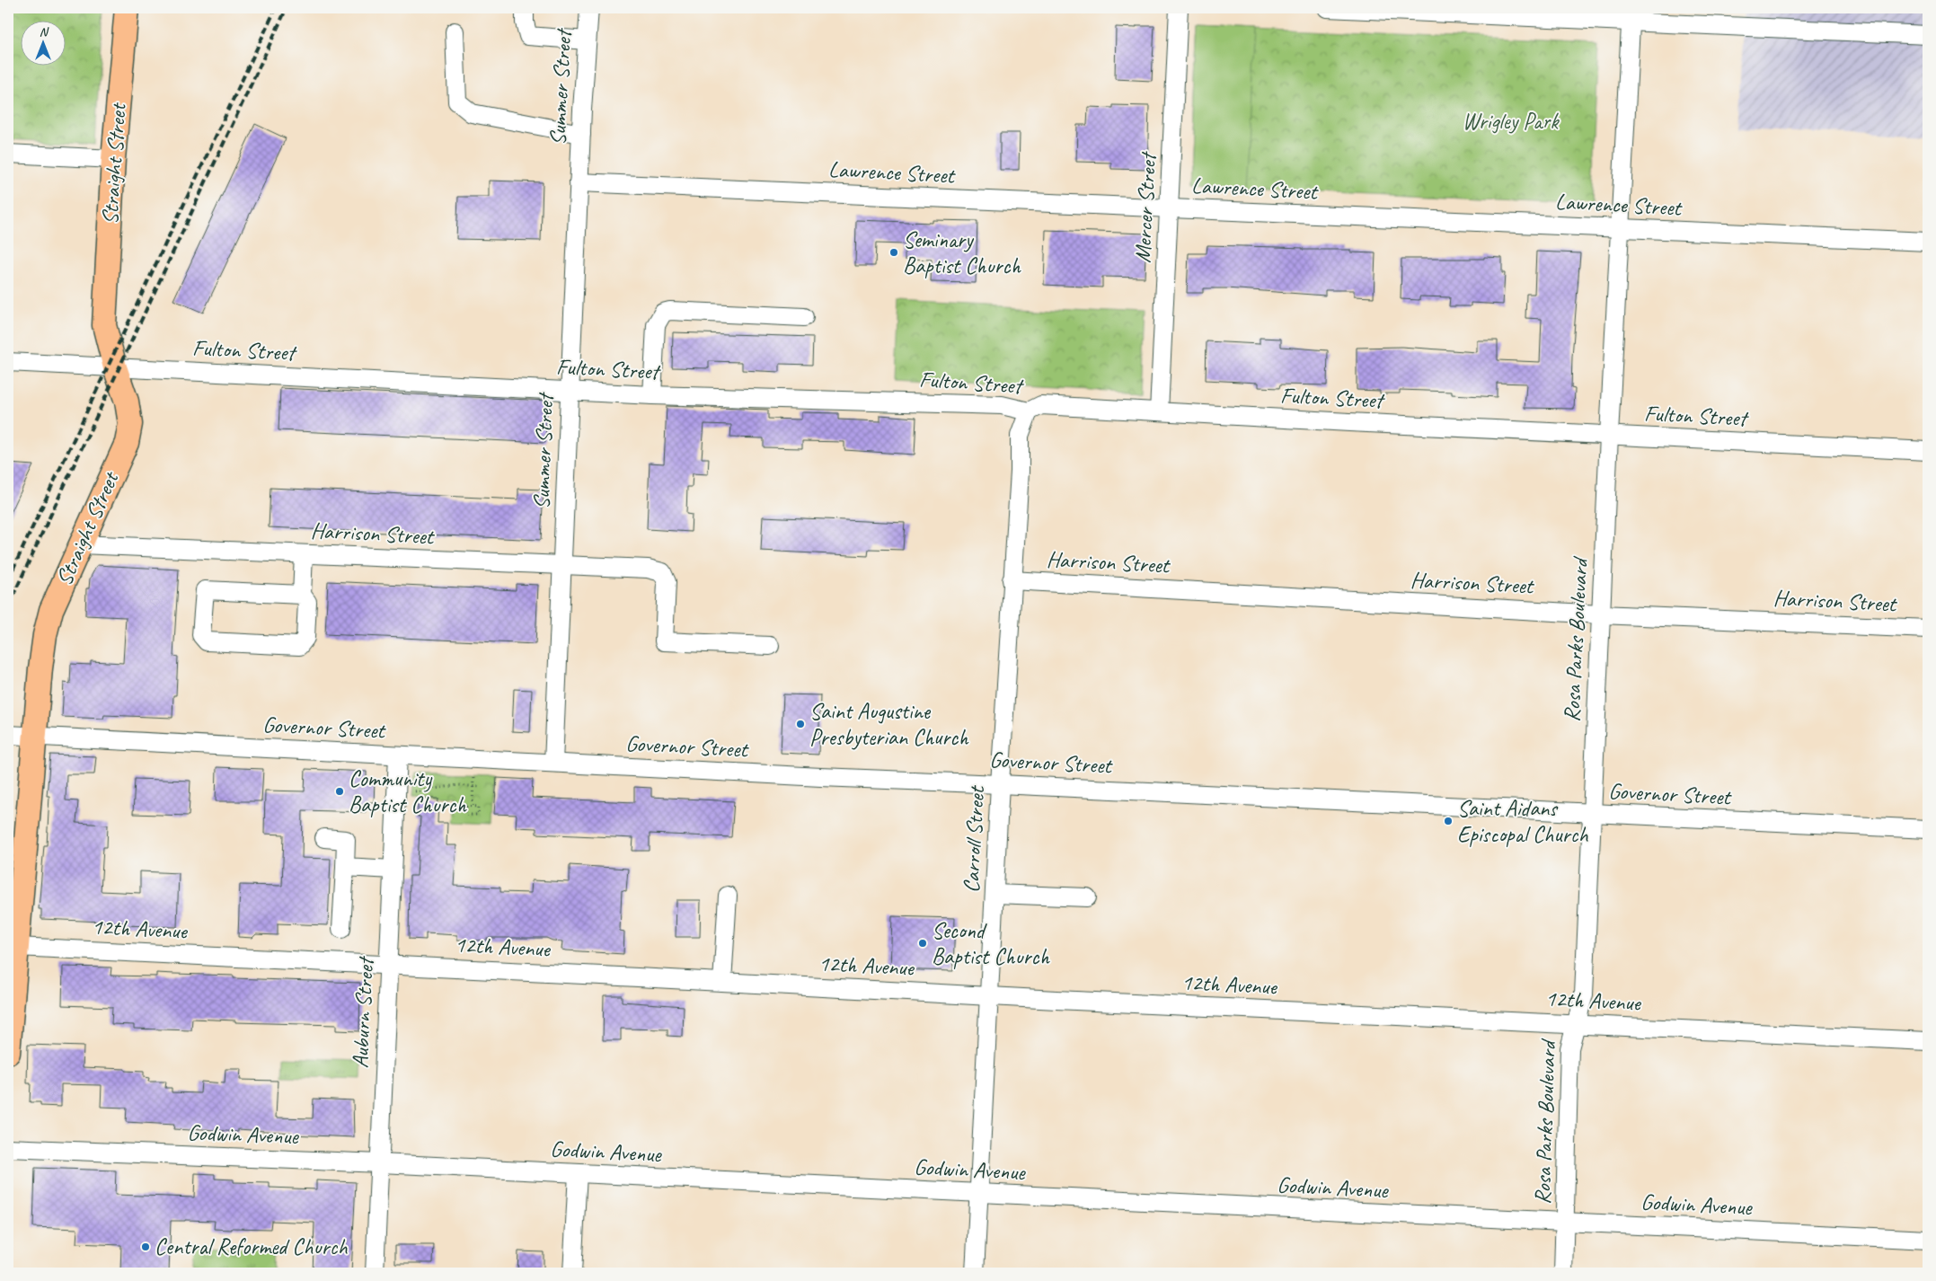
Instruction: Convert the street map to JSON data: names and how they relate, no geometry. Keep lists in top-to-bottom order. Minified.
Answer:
{"streets":{"main road":["Straight Street"],"street":["Summer Street","Lawrence Street","Mercer Street","Fulton Street","Harrison Street","Rosa Parks Boulevard","Governor Street","Carroll Street","12th Avenue","Auburn Street","Godwin Avenue"]},"crossings":[["Summer Street","Lawrence Street"],["Summer Street","Fulton Street"],["Summer Street","Harrison Street"],["Summer Street","Governor Street"],["Straight Street","Fulton Street"],["Straight Street","Harrison Street"],["Straight Street","Governor Street"],["Straight Street","12th Avenue"],["Lawrence Street","Mercer Street"],["Lawrence Street","Rosa Parks Boulevard"],["Mercer Street","Fulton Street"],["Fulton Street","Rosa Parks Boulevard"],["Fulton Street","Carroll Street"],["Harrison Street","Rosa Parks Boulevard"],["Harrison Street","Carroll Street"],["Rosa Parks Boulevard","Governor Street"],["Rosa Parks Boulevard","12th Avenue"],["Rosa Parks Boulevard","Godwin Avenue"],["Governor Street","Carroll Street"],["Governor Street","Auburn Street"],["Carroll Street","12th Avenue"],["Carroll Street","Godwin Avenue"],["12th Avenue","Auburn Street"],["Auburn Street","Godwin Avenue"]],"parks":["Wrigley Park"],"places":["Seminary Baptist Church","Saint Augustine Presbyterian Church","Community Baptist Church","Saint Aidans Episcopal Church","Second Baptist Church","Central Reformed Church"],"north":"top"}
